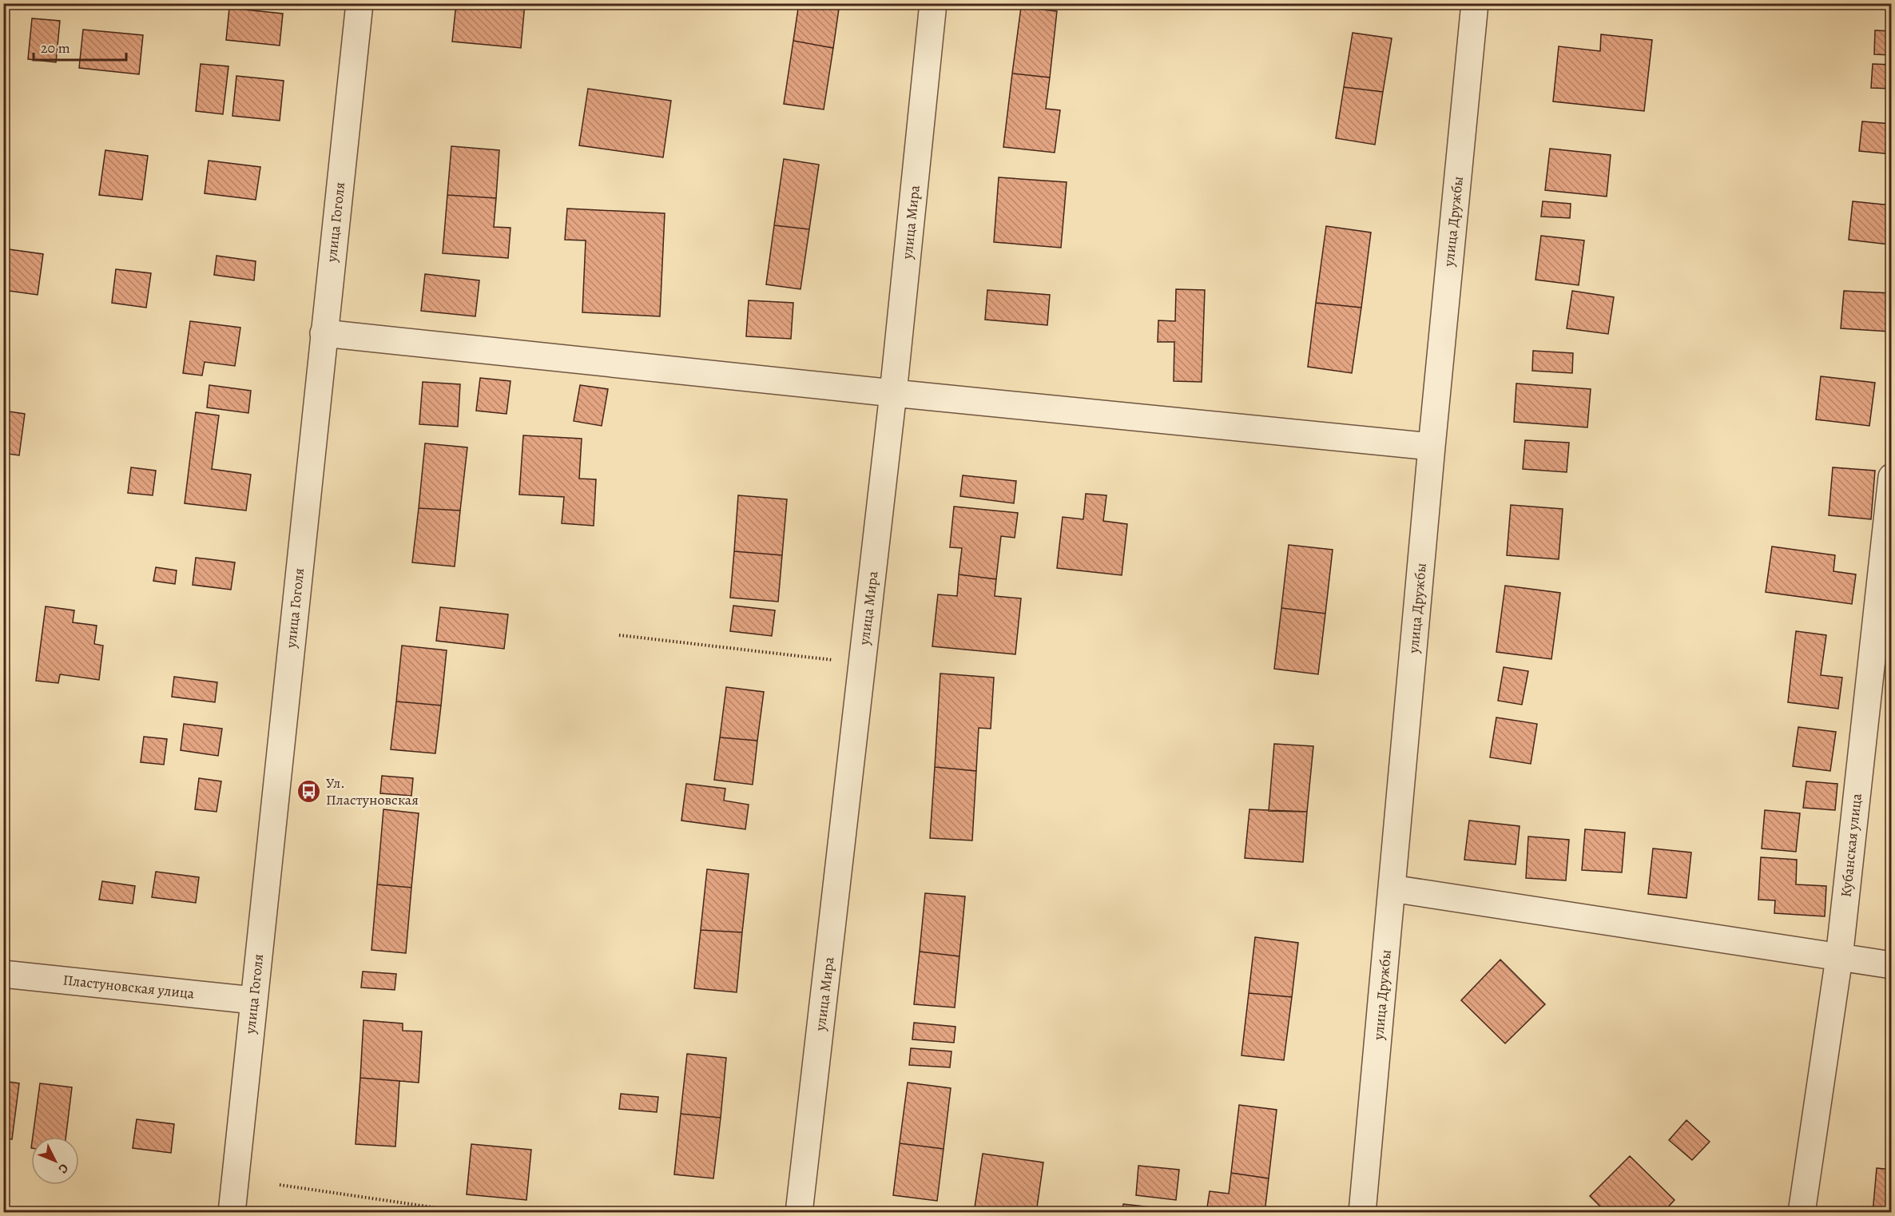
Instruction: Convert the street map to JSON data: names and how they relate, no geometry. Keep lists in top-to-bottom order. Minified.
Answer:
{"streets":{"street":["улица Дружбы","улица Гоголя","улица Мира","Кубанская улица","Пластуновская улица"]},"crossings":[["улица Гоголя","Пластуновская улица"]],"places":{"bus stop":["Ул. Пластуновская"]},"scale_bar":"20 m","north":"bottom right"}
